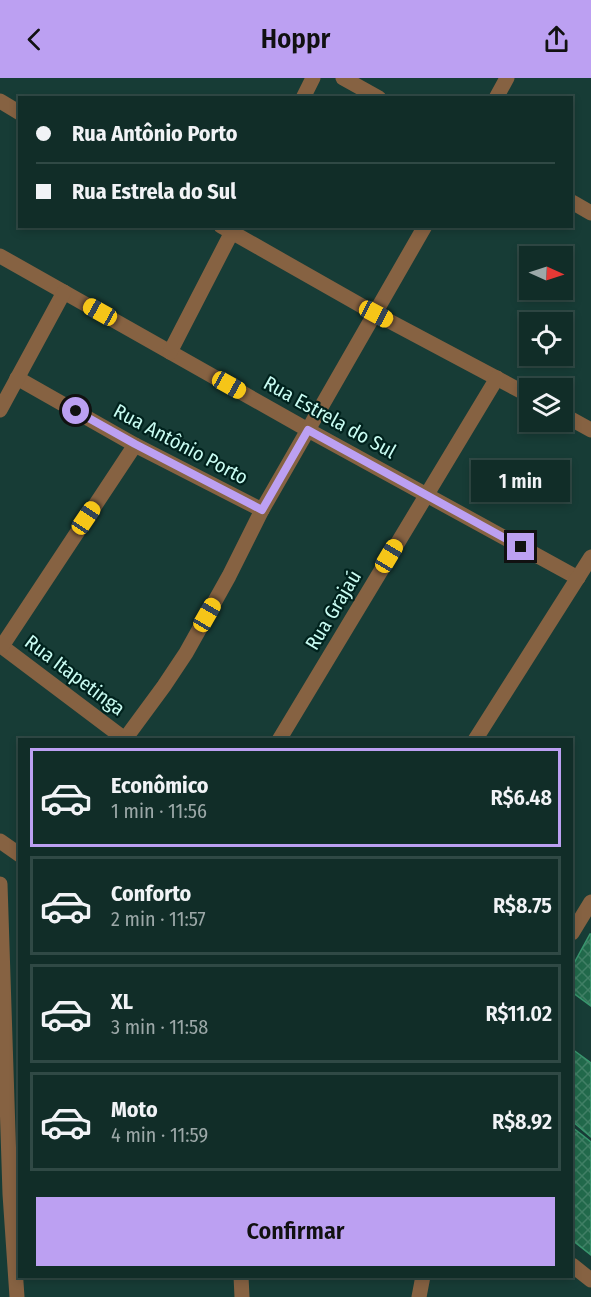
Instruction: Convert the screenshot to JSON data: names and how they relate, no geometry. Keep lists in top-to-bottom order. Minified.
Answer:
{"streets":{"street":["Rua Estrela do Sul","Rua Antônio Porto","Rua Grajaú","Rua Itapetinga"]},"crossings":[["Rua Estrela do Sul","Rua Grajaú"]],"north":"right","page":{"header":"Hoppr","banner":["Rua Antônio Porto","Rua Estrela do Sul"],"bubble":"1 min","list":[{"name":"Econômico","note":"1 min · 11:56","value":"R$6.48"},{"name":"Conforto","note":"2 min · 11:57","value":"R$8.75"},{"name":"XL","note":"3 min · 11:58","value":"R$11.02"},{"name":"Moto","note":"4 min · 11:59","value":"R$8.92"}],"buttons":"Confirmar"}}
